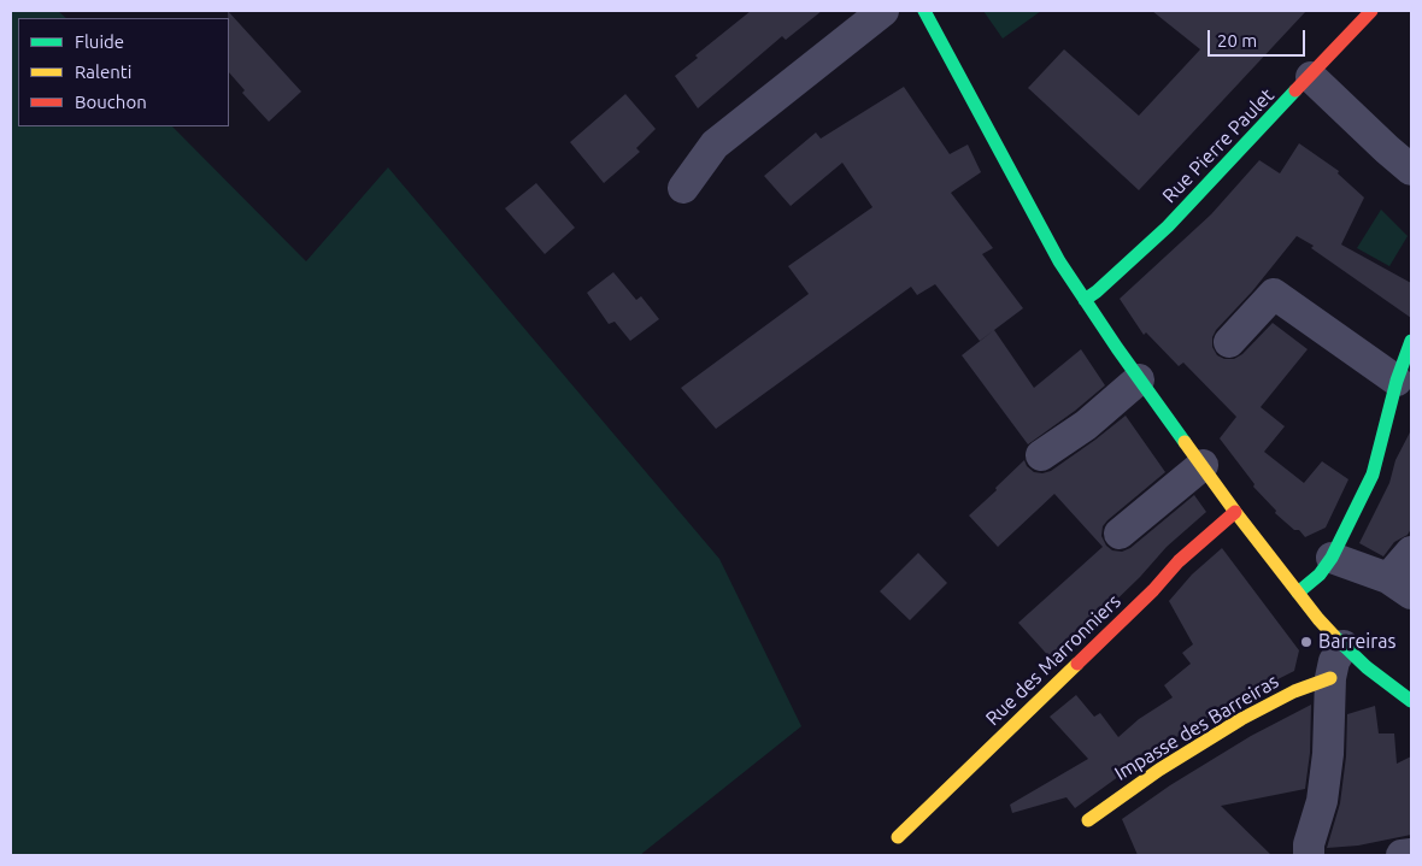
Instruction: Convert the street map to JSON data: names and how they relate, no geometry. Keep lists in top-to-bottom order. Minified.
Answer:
{"streets":{"street":["Rue Pierre Paulet","Rue des Marronniers","Impasse des Barreiras"]},"places":["Barreiras"],"legend":["Fluide","Ralenti","Bouchon"],"scale_bar":"20 m"}
